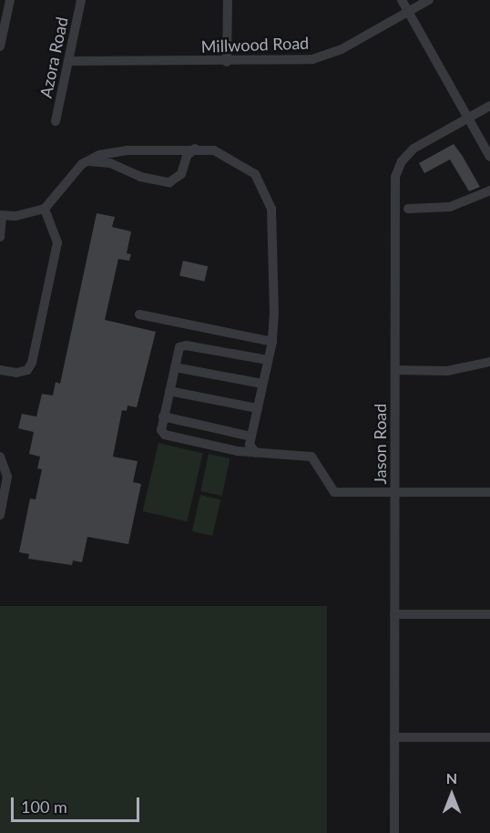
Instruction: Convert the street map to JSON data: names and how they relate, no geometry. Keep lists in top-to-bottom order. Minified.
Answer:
{"streets":{"street":["Millwood Road","Azora Road","Jason Road"]},"crossings":[["Millwood Road","Azora Road"]],"scale_bar":"100 m","north":"top"}
